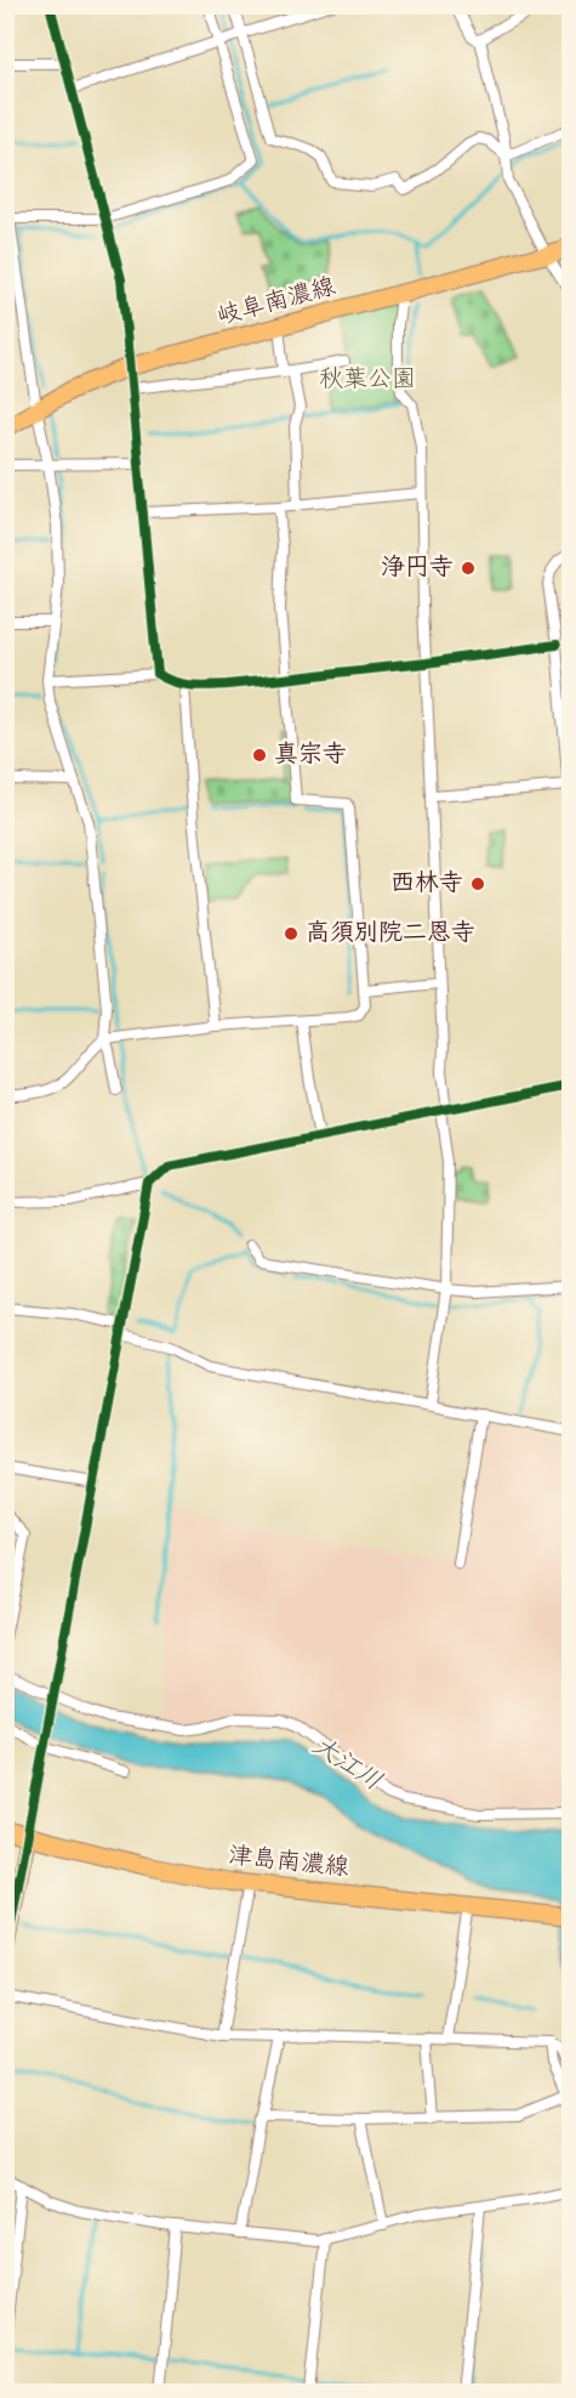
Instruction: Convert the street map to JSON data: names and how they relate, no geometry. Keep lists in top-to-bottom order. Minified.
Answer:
{"streets":{"main road":["岐阜南濃線","津島南濃線"]},"water":["大江川"],"parks":["秋葉公園"],"places":["浄円寺","真宗寺","西林寺","高須別院二恩寺"]}
